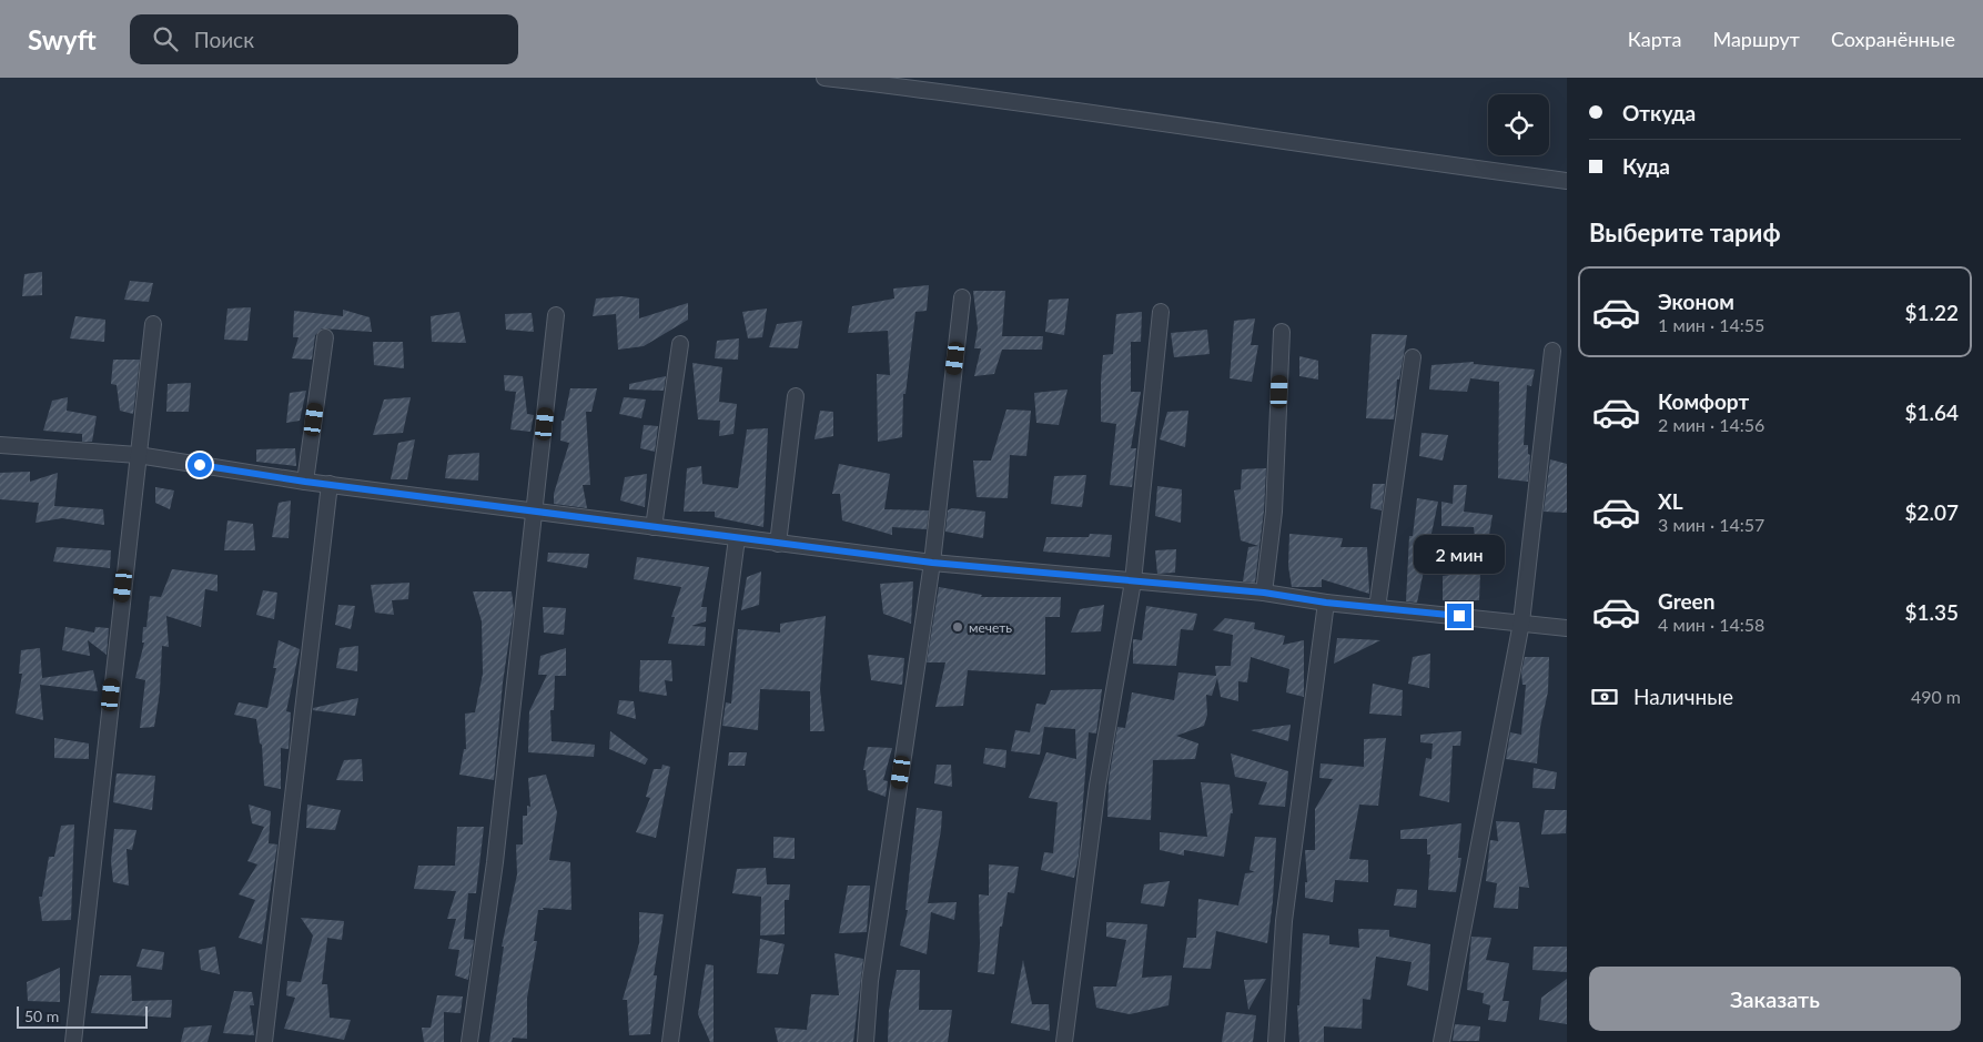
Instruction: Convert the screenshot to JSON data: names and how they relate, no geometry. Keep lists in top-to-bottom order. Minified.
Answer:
{"places":["мечеть"],"scale_bar":"50 m","page":{"header":"Swyft","search":"Поиск","nav":["Карта","Маршрут","Сохранённые"],"banner":["Откуда","Куда"],"heading":"Выберите тариф","list":[{"name":"Эконом","note":"1 мин · 14:55","value":"$1.22"},{"name":"Комфорт","note":"2 мин · 14:56","value":"$1.64"},{"name":"XL","note":"3 мин · 14:57","value":"$2.07"},{"name":"Green","note":"4 мин · 14:58","value":"$1.35"}],"bubble":"2 мин","pay":["Наличные","490 m"],"buttons":"Заказать","scale":"50 m"}}
